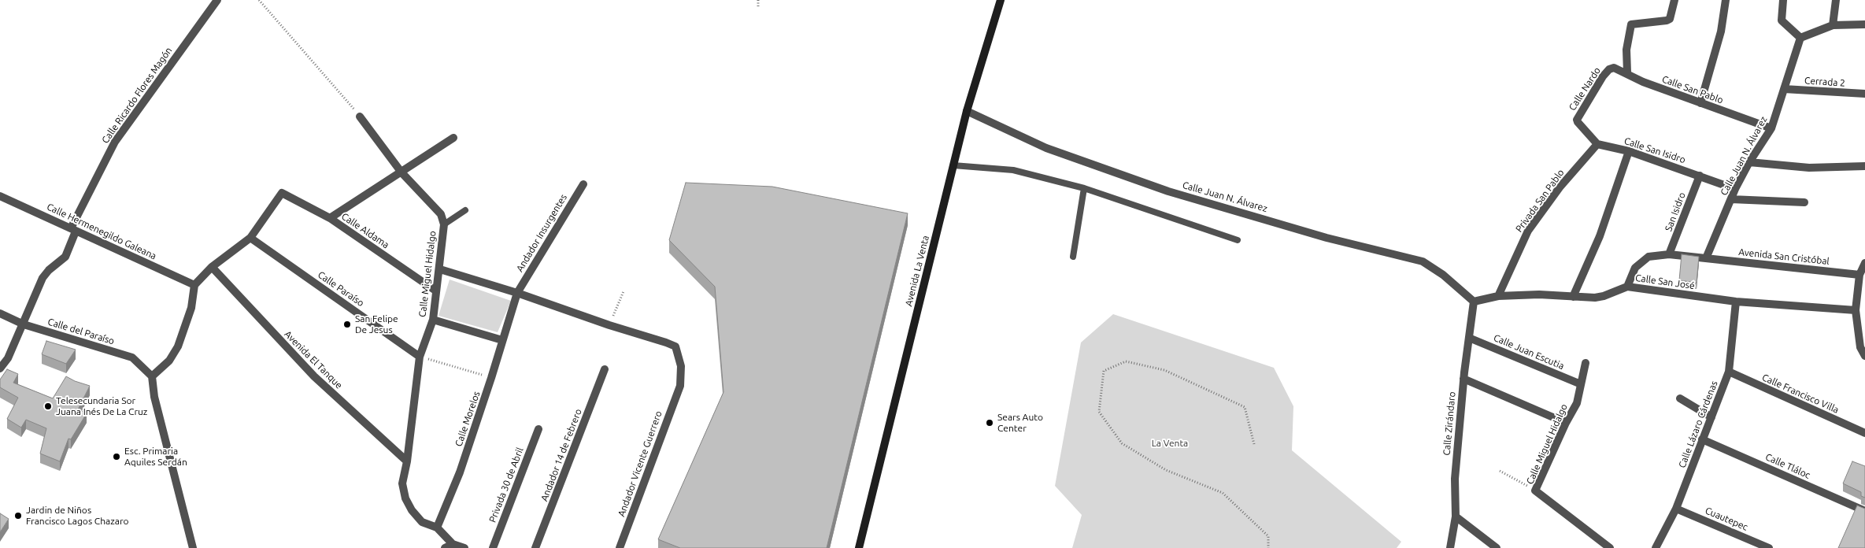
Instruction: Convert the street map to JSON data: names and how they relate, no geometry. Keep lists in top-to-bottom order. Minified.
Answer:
{"streets":{"main road":["Avenida La Venta"],"street":["Cerrada 2","Calle Nardo","Calle San Pablo","Calle Ricardo Flores Magón","Calle San Isidro","Calle Juan N. Álvarez","Privada San Pablo","San Isidro","Calle Aldama","Calle Hermenegildo Galeana","Andador Insurgentes","Avenida San Cristóbal","Calle Miguel Hidalgo","Calle San José","Calle Paraíso","Calle del Paraíso","Calle Juan Escutia","Avenida El Tanque","Calle Francisco Villa","Calle Morelos","Calle Zirándaro","Calle Lázaro Cárdenas","Andador 14 de Febrero","Andador Vicente Guerrero","Calle Tláloc","Privada 30 de Abril","Cuautepec"]},"crossings":[["Cerrada 2","Calle Juan N. Álvarez"],["Calle Nardo","Calle San Pablo"],["Calle Nardo","Calle San Isidro"],["Calle Nardo","Privada San Pablo"],["Calle San Pablo","Calle Juan N. Álvarez"],["Calle Ricardo Flores Magón","Calle Hermenegildo Galeana"],["Calle Ricardo Flores Magón","Calle del Paraíso"],["Calle San Isidro","Calle Juan N. Álvarez"],["Calle San Isidro","Privada San Pablo"],["Calle San Isidro","San Isidro"],["Calle Juan N. Álvarez","Avenida San Cristóbal"],["Calle Juan N. Álvarez","Avenida La Venta"],["Calle Juan N. Álvarez","Calle San José"],["Calle Juan N. Álvarez","Calle Zirándaro"],["Privada San Pablo","Calle San José"],["San Isidro","Avenida San Cristóbal"],["Calle Aldama","Calle Miguel Hidalgo"],["Calle Aldama","Calle Paraíso"],["Andador Insurgentes","Calle Morelos"],["Avenida San Cristóbal","Calle San José"],["Calle Miguel Hidalgo","Calle Paraíso"],["Calle Miguel Hidalgo","Calle Juan Escutia"],["Calle Miguel Hidalgo","Avenida El Tanque"],["Calle Miguel Hidalgo","Calle Morelos"],["Calle San José","Calle Zirándaro"],["Calle San José","Calle Lázaro Cárdenas"],["Calle Juan Escutia","Calle Zirándaro"],["Calle Francisco Villa","Calle Lázaro Cárdenas"],["Calle Lázaro Cárdenas","Calle Tláloc"],["Calle Lázaro Cárdenas","Cuautepec"]],"parks":["La Venta"],"places":["San Felipe De Jesus","Telesecundaria Sor Juana Inés De La Cruz","Sears Auto Center","Esc. Primaria Aquiles Serdán","Jardin de Niños Francisco Lagos Chazaro"]}
